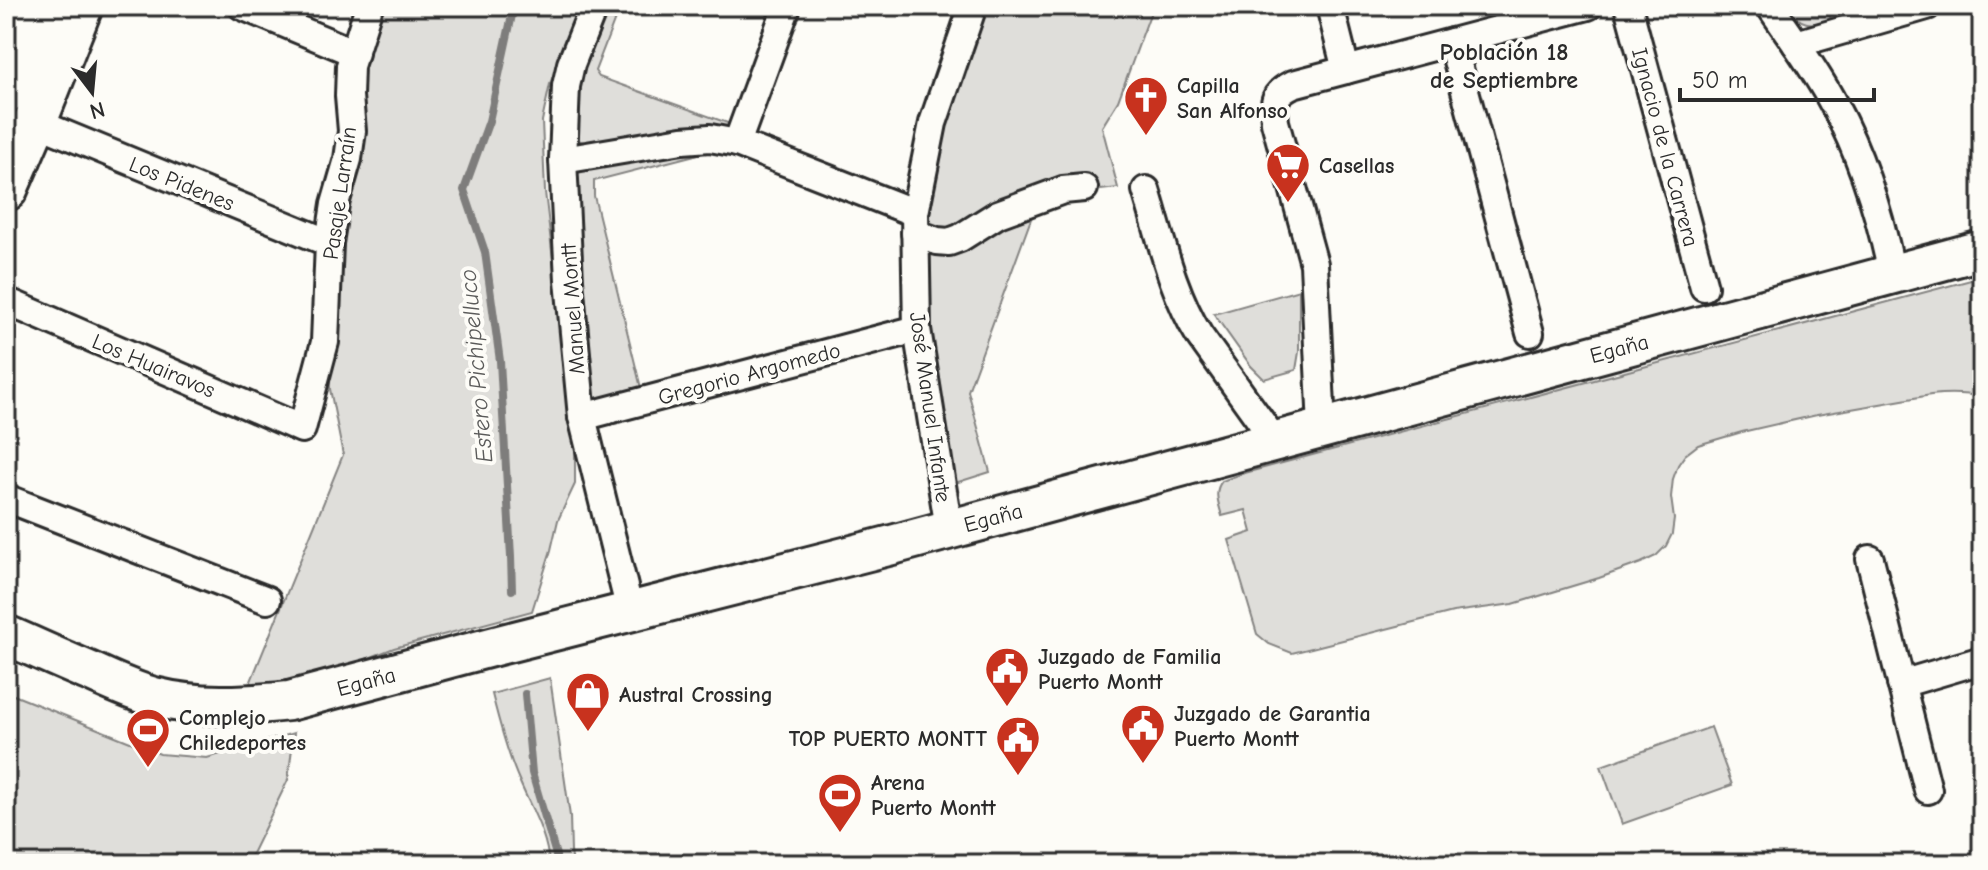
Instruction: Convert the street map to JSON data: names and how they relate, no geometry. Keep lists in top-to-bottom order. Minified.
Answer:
{"streets":{"main road":["Egaña"],"street":["Ignacio de la Carrera","Los Pidenes","Pasaje Larraín","Manuel Montt","Los Huairavos","Gregorio Argomedo","José Manuel Infante"]},"crossings":[["Los Pidenes","Pasaje Larraín"],["Pasaje Larraín","Los Huairavos"],["Manuel Montt","Egaña"],["Manuel Montt","Gregorio Argomedo"],["Egaña","José Manuel Infante"],["Gregorio Argomedo","José Manuel Infante"]],"districts":["Población 18 de Septiembre"],"water":["Estero Pichipelluco"],"places":{"church":["Capilla San Alfonso"],"supermarket":["Casellas"],"public building":["Juzgado de Familia Puerto Montt","Juzgado de Garantia Puerto Montt","TOP PUERTO MONTT"],"shop":["Austral Crossing"],"sports":["Complejo Chiledeportes","Arena Puerto Montt"]},"scale_bar":"50 m","north":"bottom"}
